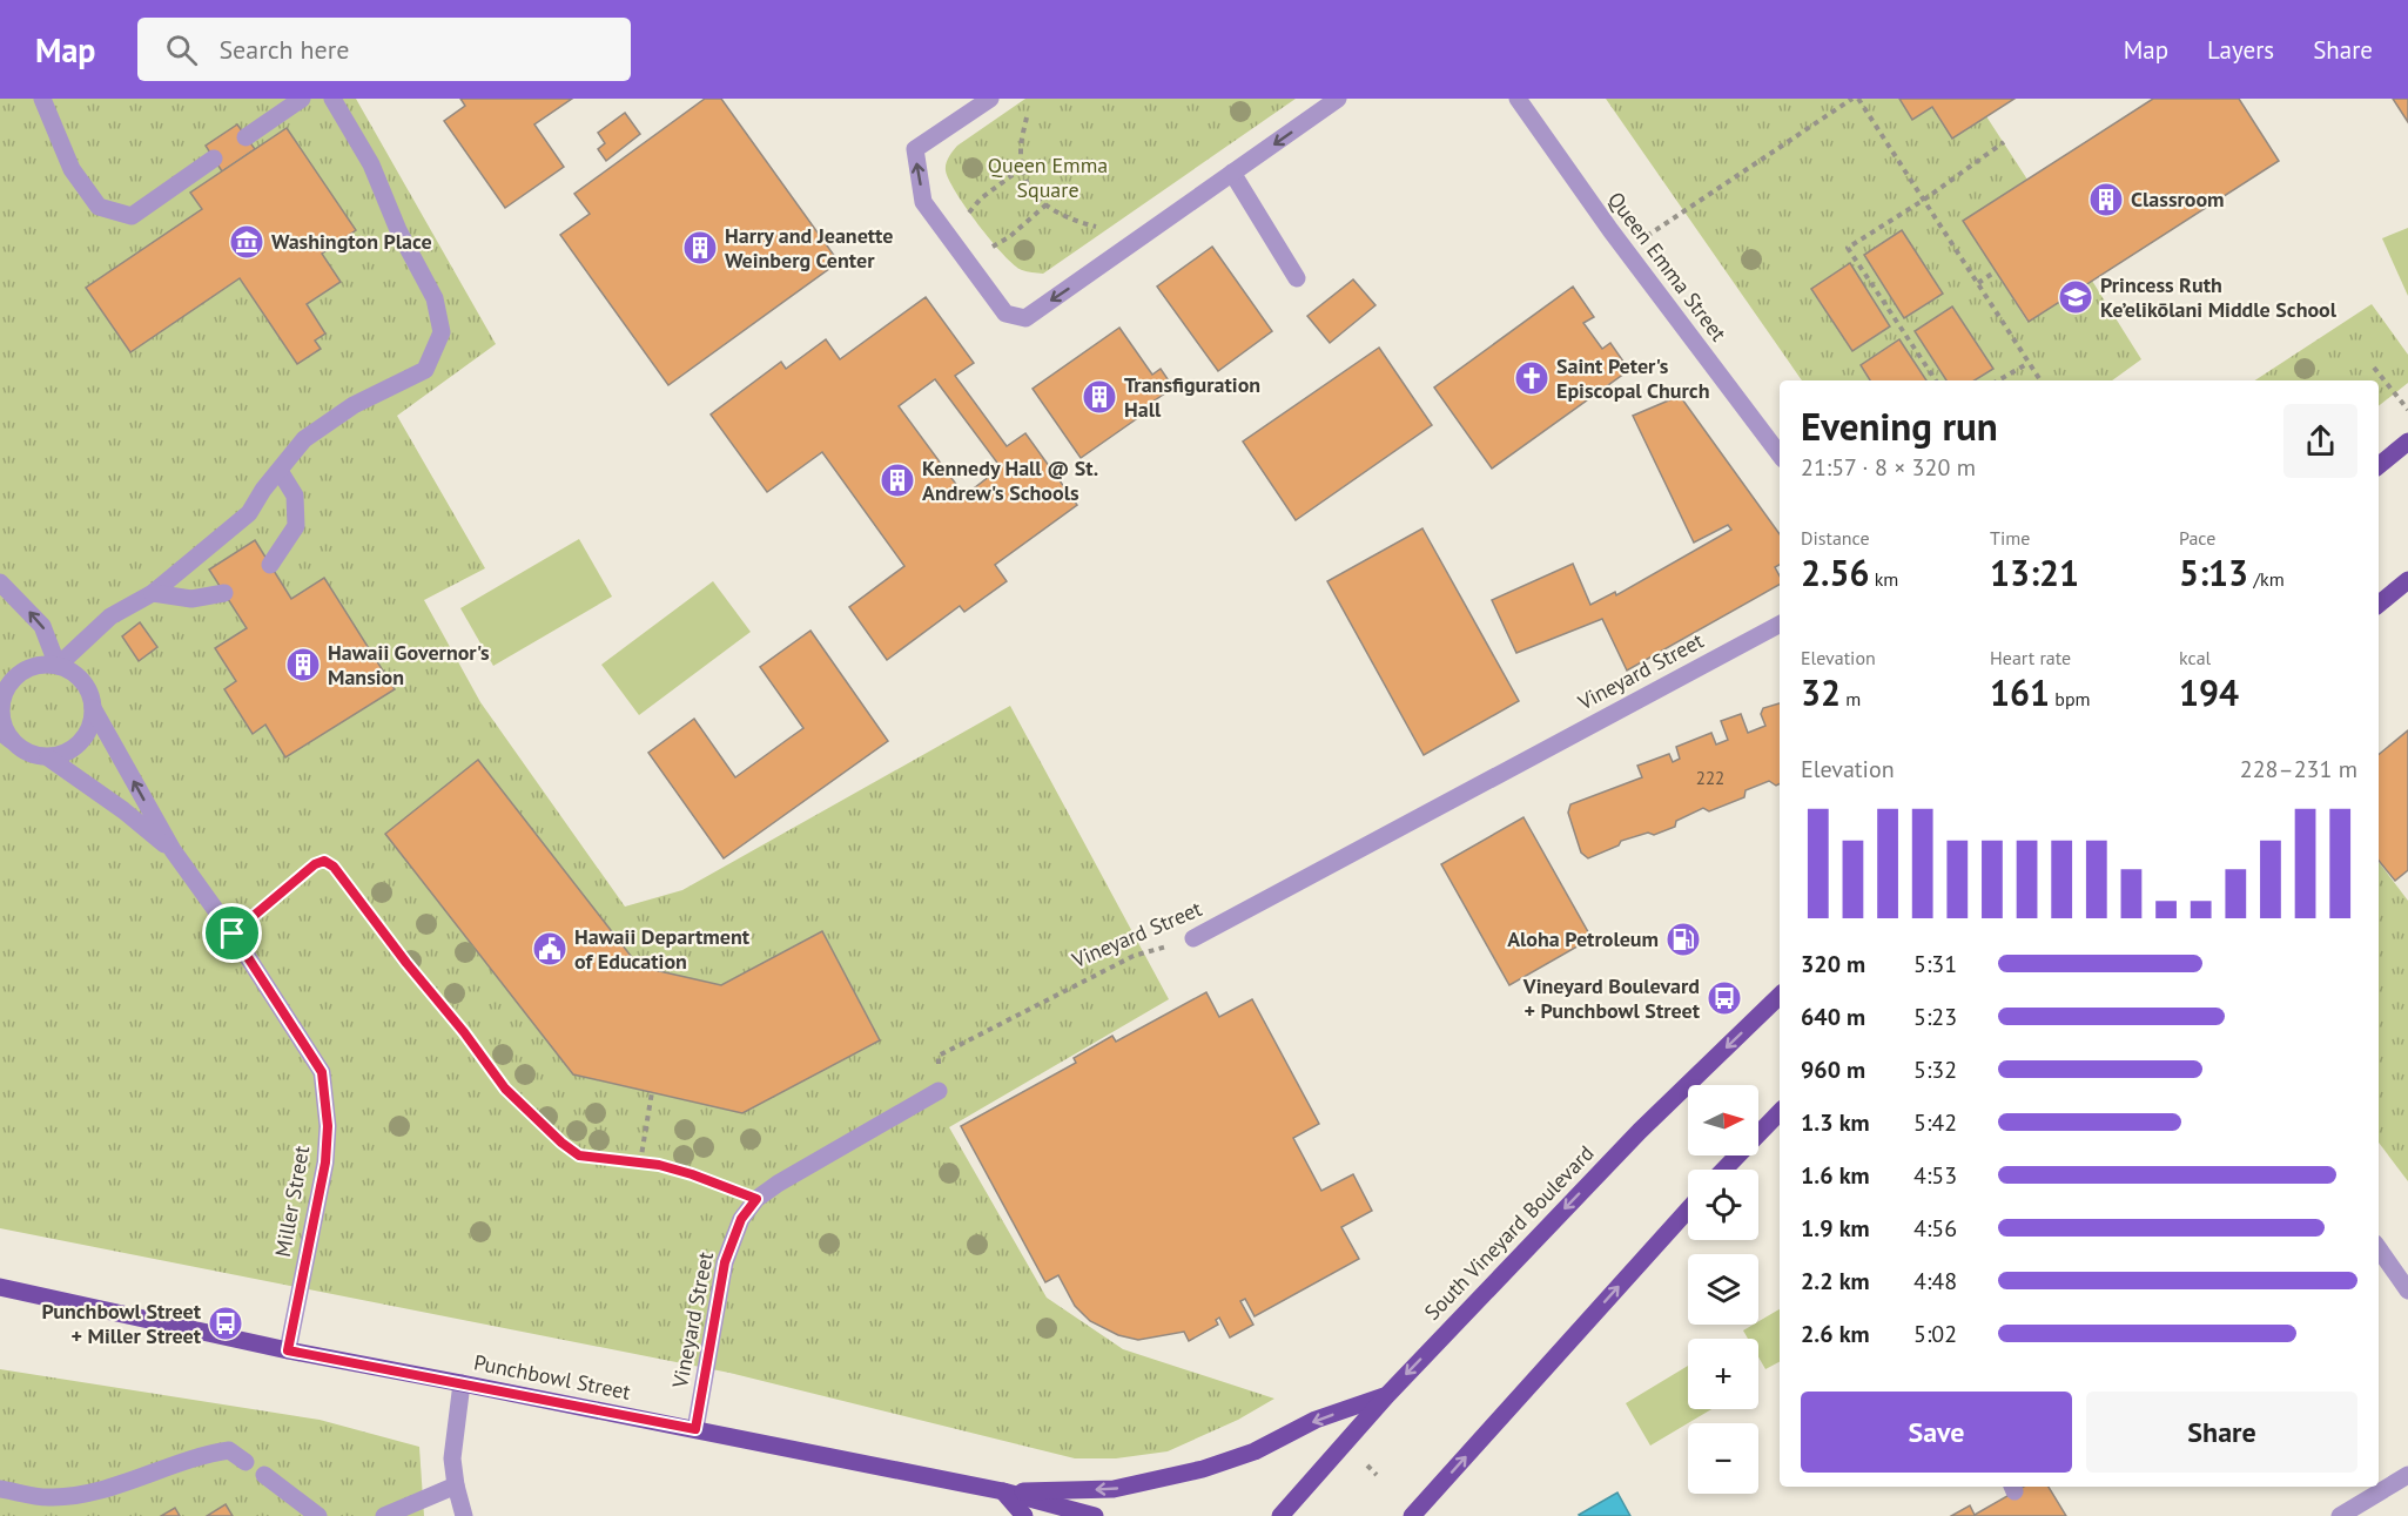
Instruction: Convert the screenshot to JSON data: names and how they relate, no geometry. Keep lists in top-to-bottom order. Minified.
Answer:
{"streets":{"main road":["South Vineyard Boulevard","Punchbowl Street"],"street":["Queen Emma Street","Vineyard Street","Miller Street"]},"crossings":[["Vineyard Street","Punchbowl Street"],["Miller Street","Punchbowl Street"]],"parks":["Queen Emma Square"],"places":{"building":["Classroom","Harry and Jeanette Weinberg Center","Transfiguration Hall","Kennedy Hall @ St. Andrew's Schools","Hawaii Governor's Mansion"],"museum":["Washington Place"],"school or university":["Princess Ruth Ke’elikōlani Middle School"],"church":["Saint Peter's Episcopal Church"],"fuel station":["Aloha Petroleum"],"public building":["Hawaii Department of Education"],"bus stop":["Vineyard Boulevard + Punchbowl Street","Punchbowl Street + Miller Street"]},"house_numbers":["222"],"north":"right","page":{"header":"Map","search":"Search here","nav":["Map","Layers","Share"],"heading":["Evening run","21:57 · 8 × 320 m"],"stats":[["Distance","2.56 km"],["Time","13:21"],["Pace","5:13 /km"],["Elevation","32 m"],["Heart rate","161 bpm"],["kcal","194"]],"chart":["Elevation","228–231 m"],"list":[{"name":"320 m","note":"5:31"},{"name":"640 m","note":"5:23"},{"name":"960 m","note":"5:32"},{"name":"1.3 km","note":"5:42"},{"name":"1.6 km","note":"4:53"},{"name":"1.9 km","note":"4:56"},{"name":"2.2 km","note":"4:48"},{"name":"2.6 km","note":"5:02"}],"map_buttons":["+","−"],"buttons":["Save","Share"]}}
